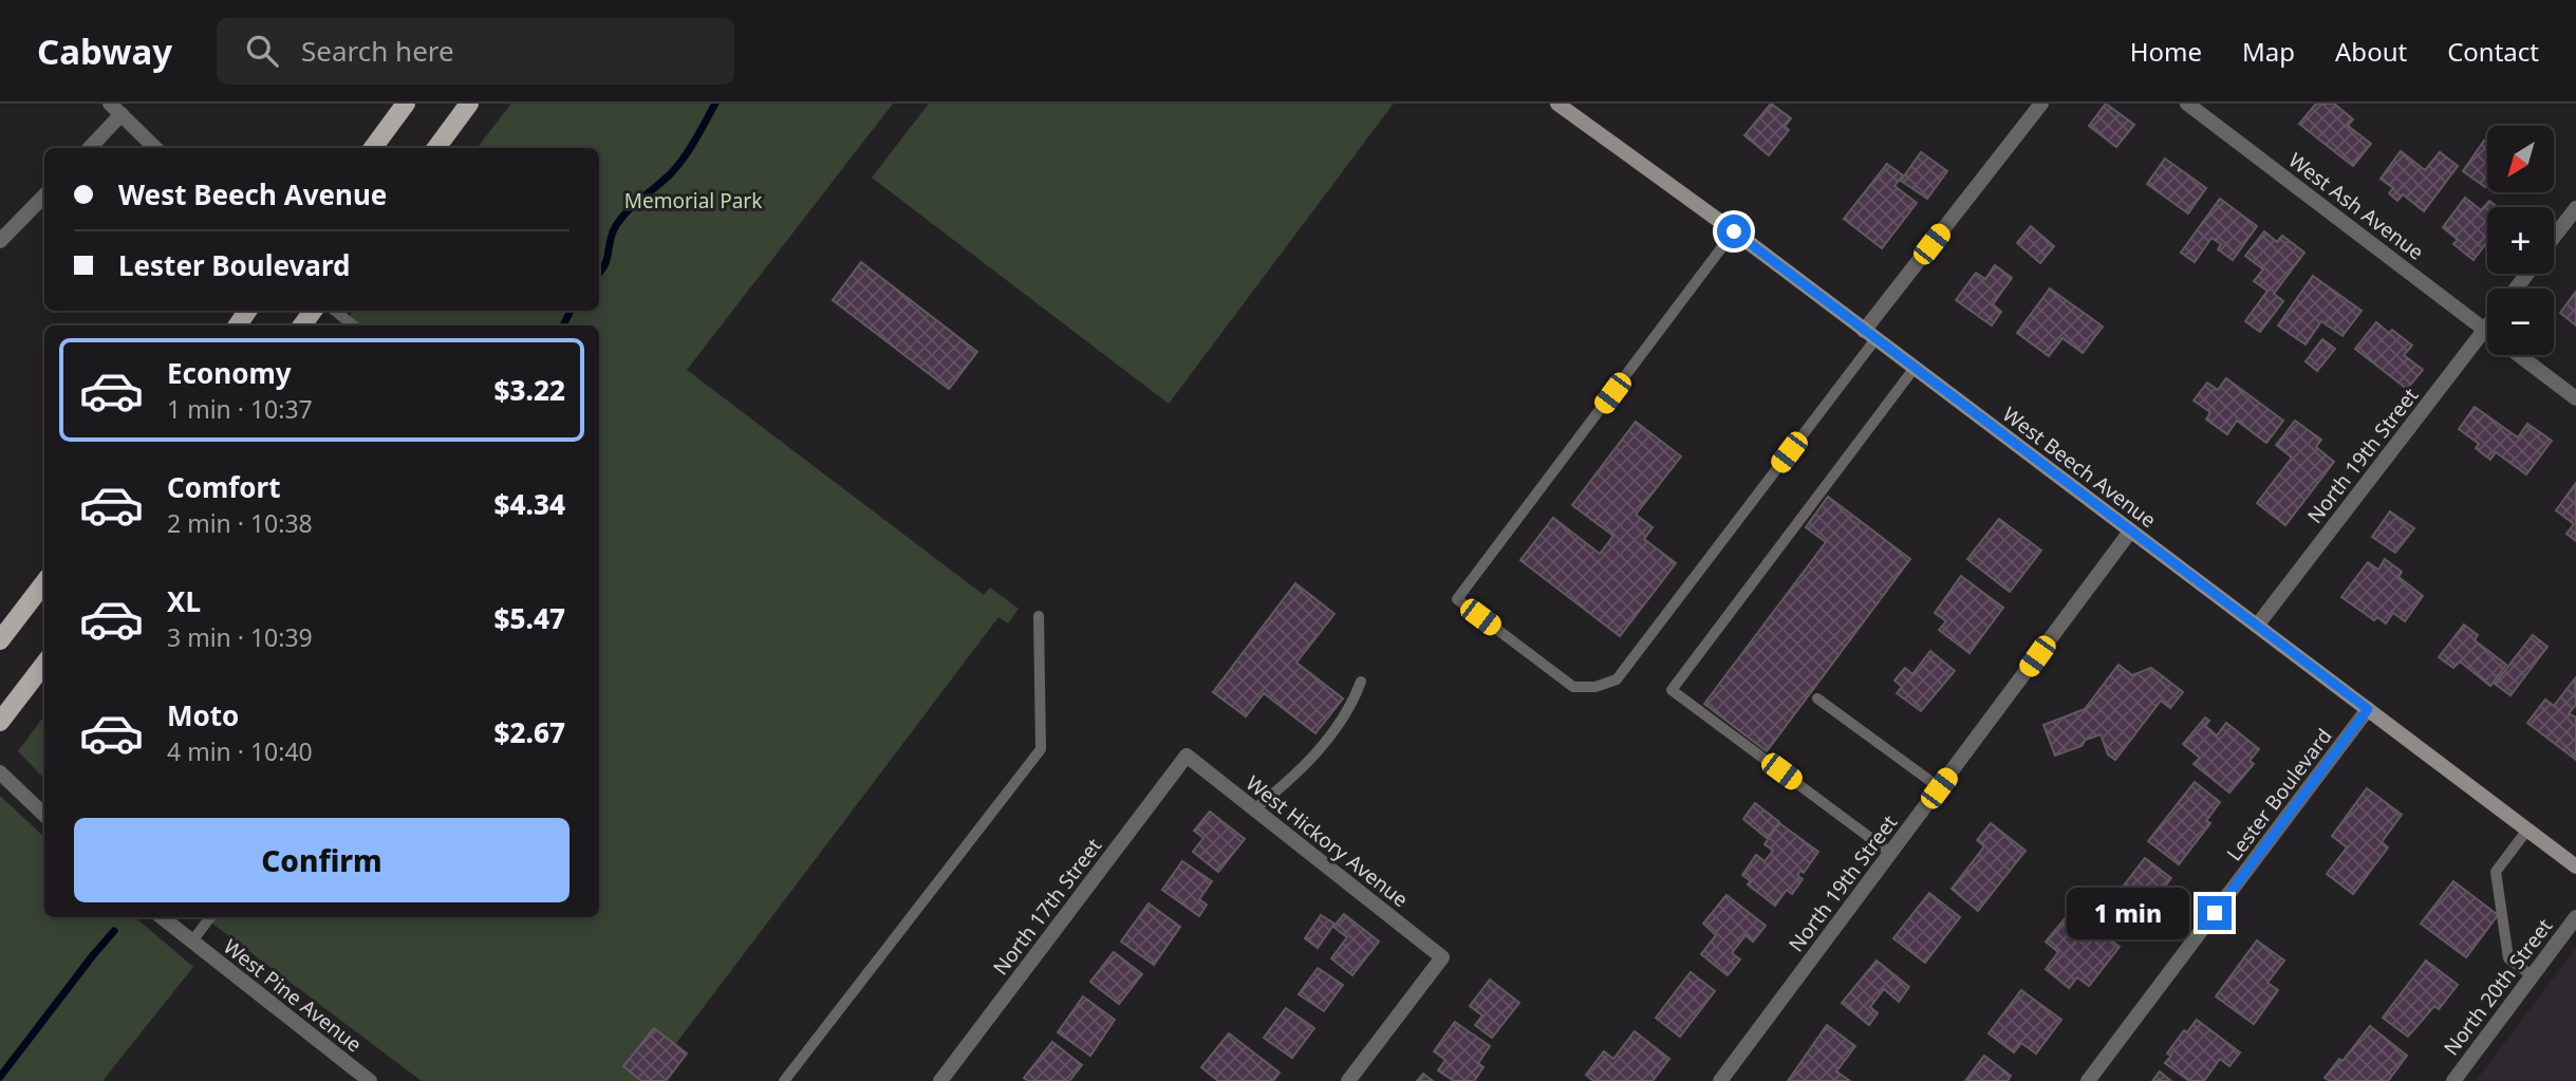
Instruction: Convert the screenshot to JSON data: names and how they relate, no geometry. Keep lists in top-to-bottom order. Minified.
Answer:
{"streets":{"main road":["West Beech Avenue"],"street":["West Ash Avenue","North 19th Street","Lester Boulevard","West Hickory Avenue","North 17th Street","North 20th Street","West Pine Avenue"]},"crossings":[["West Ash Avenue","North 19th Street"],["North 19th Street","West Beech Avenue"],["West Beech Avenue","Lester Boulevard"],["West Hickory Avenue","North 17th Street"]],"parks":["Memorial Park"],"north":"bottom left","page":{"header":"Cabway","search":"Search here","nav":["Home","Map","About","Contact"],"map_buttons":["+","−"],"banner":["West Beech Avenue","Lester Boulevard"],"list":[{"name":"Economy","note":"1 min · 10:37","value":"$3.22"},{"name":"Comfort","note":"2 min · 10:38","value":"$4.34"},{"name":"XL","note":"3 min · 10:39","value":"$5.47"},{"name":"Moto","note":"4 min · 10:40","value":"$2.67"}],"buttons":"Confirm","bubble":"1 min"}}
